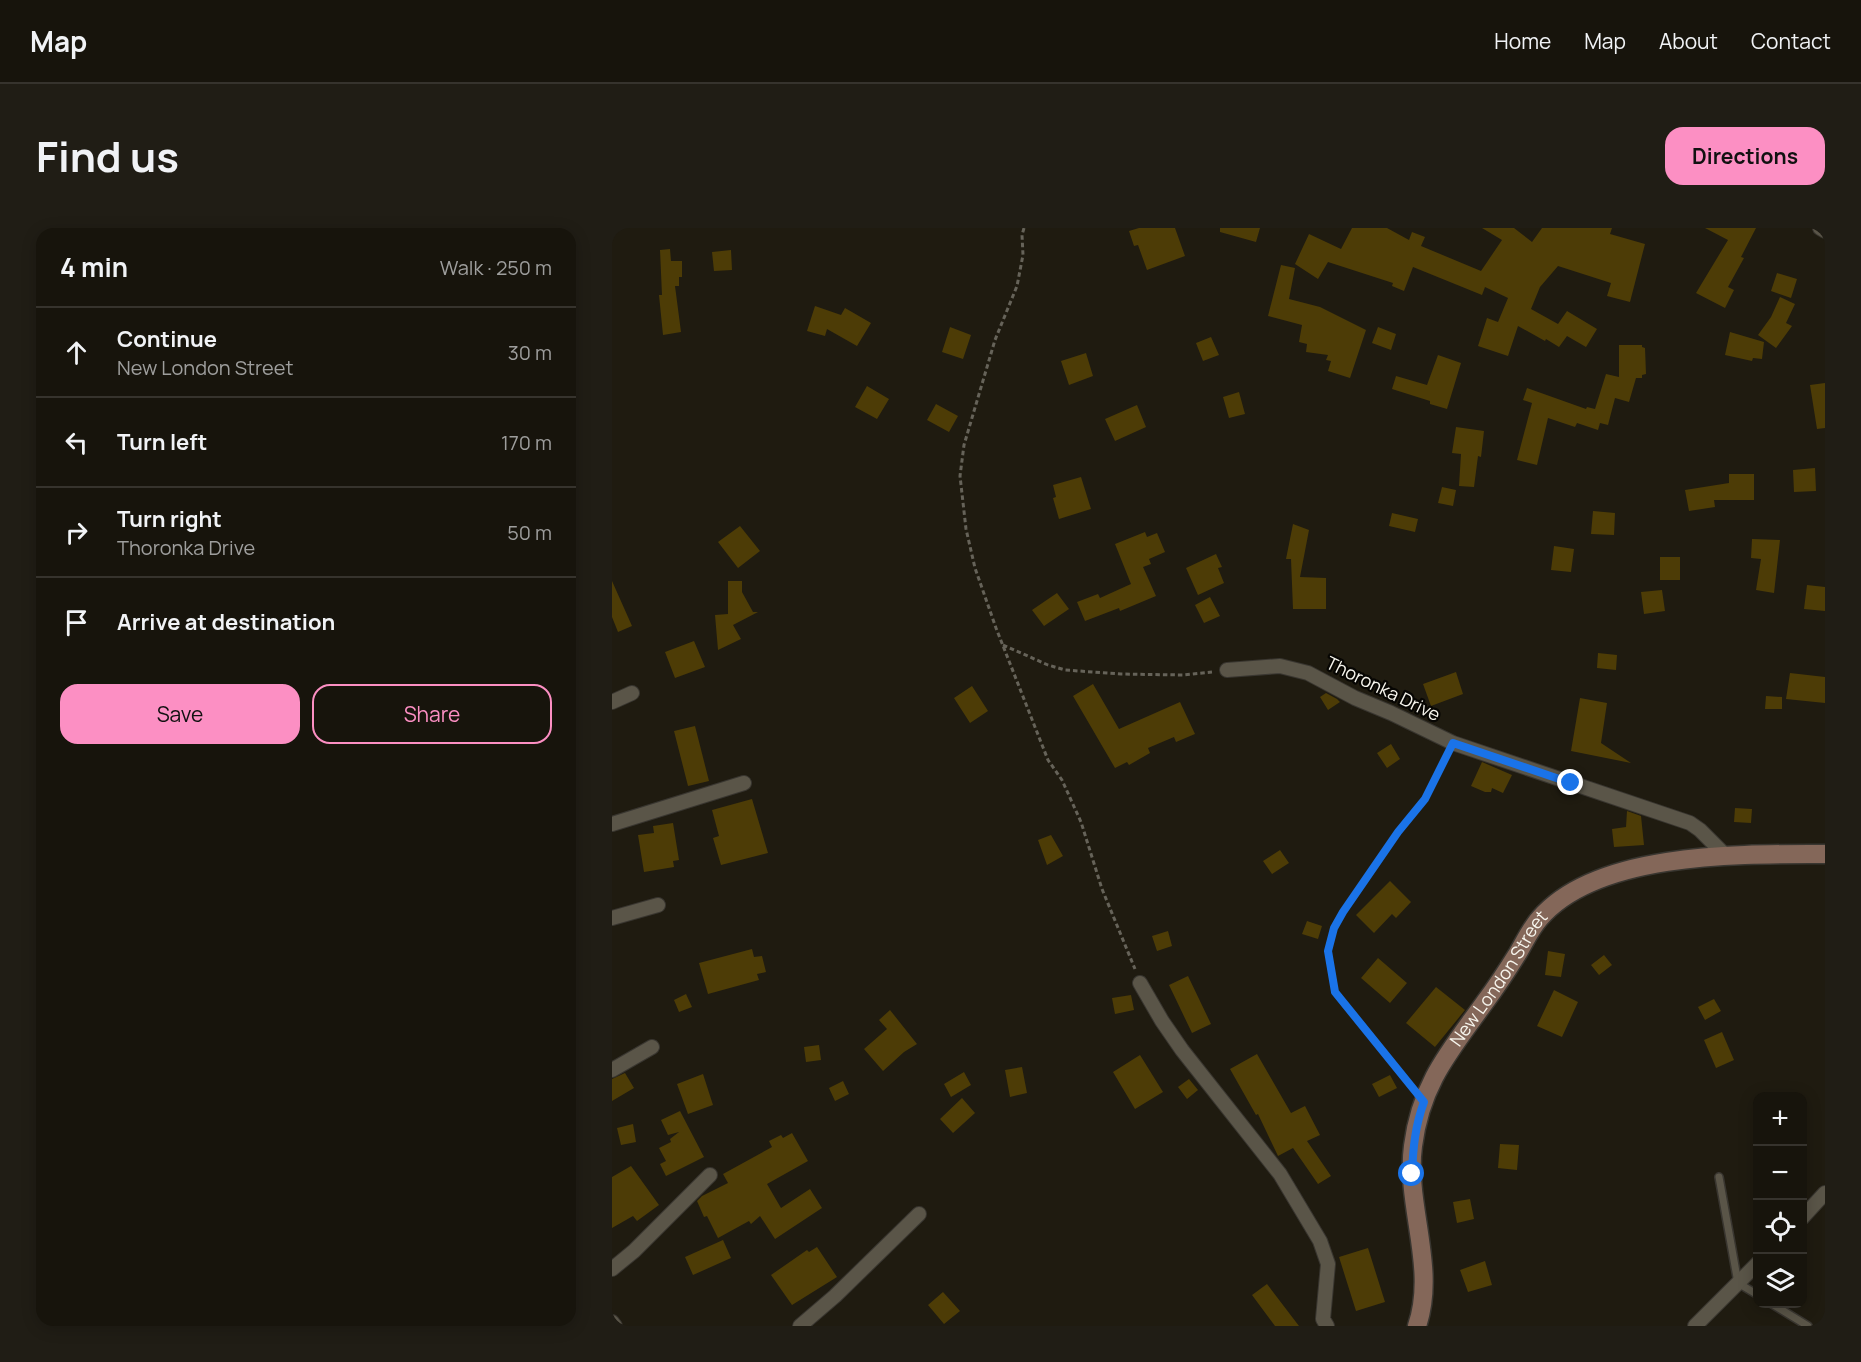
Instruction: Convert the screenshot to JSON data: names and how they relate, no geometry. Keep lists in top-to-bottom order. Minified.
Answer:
{"streets":{"street":["Thoronka Drive","New London Street"]},"crossings":[["Thoronka Drive","New London Street"]],"page":{"header":"Map","nav":["Home","Map","About","Contact"],"title":"Find us","buttons":["Directions",["Save","Share"]],"heading":["4 min","Walk · 250 m"],"list":[["Continue","New London Street","30 m"],["Turn left","170 m"],["Turn right","Thoronka Drive","50 m"],"Arrive at destination"],"map_buttons":["+","−"]}}
